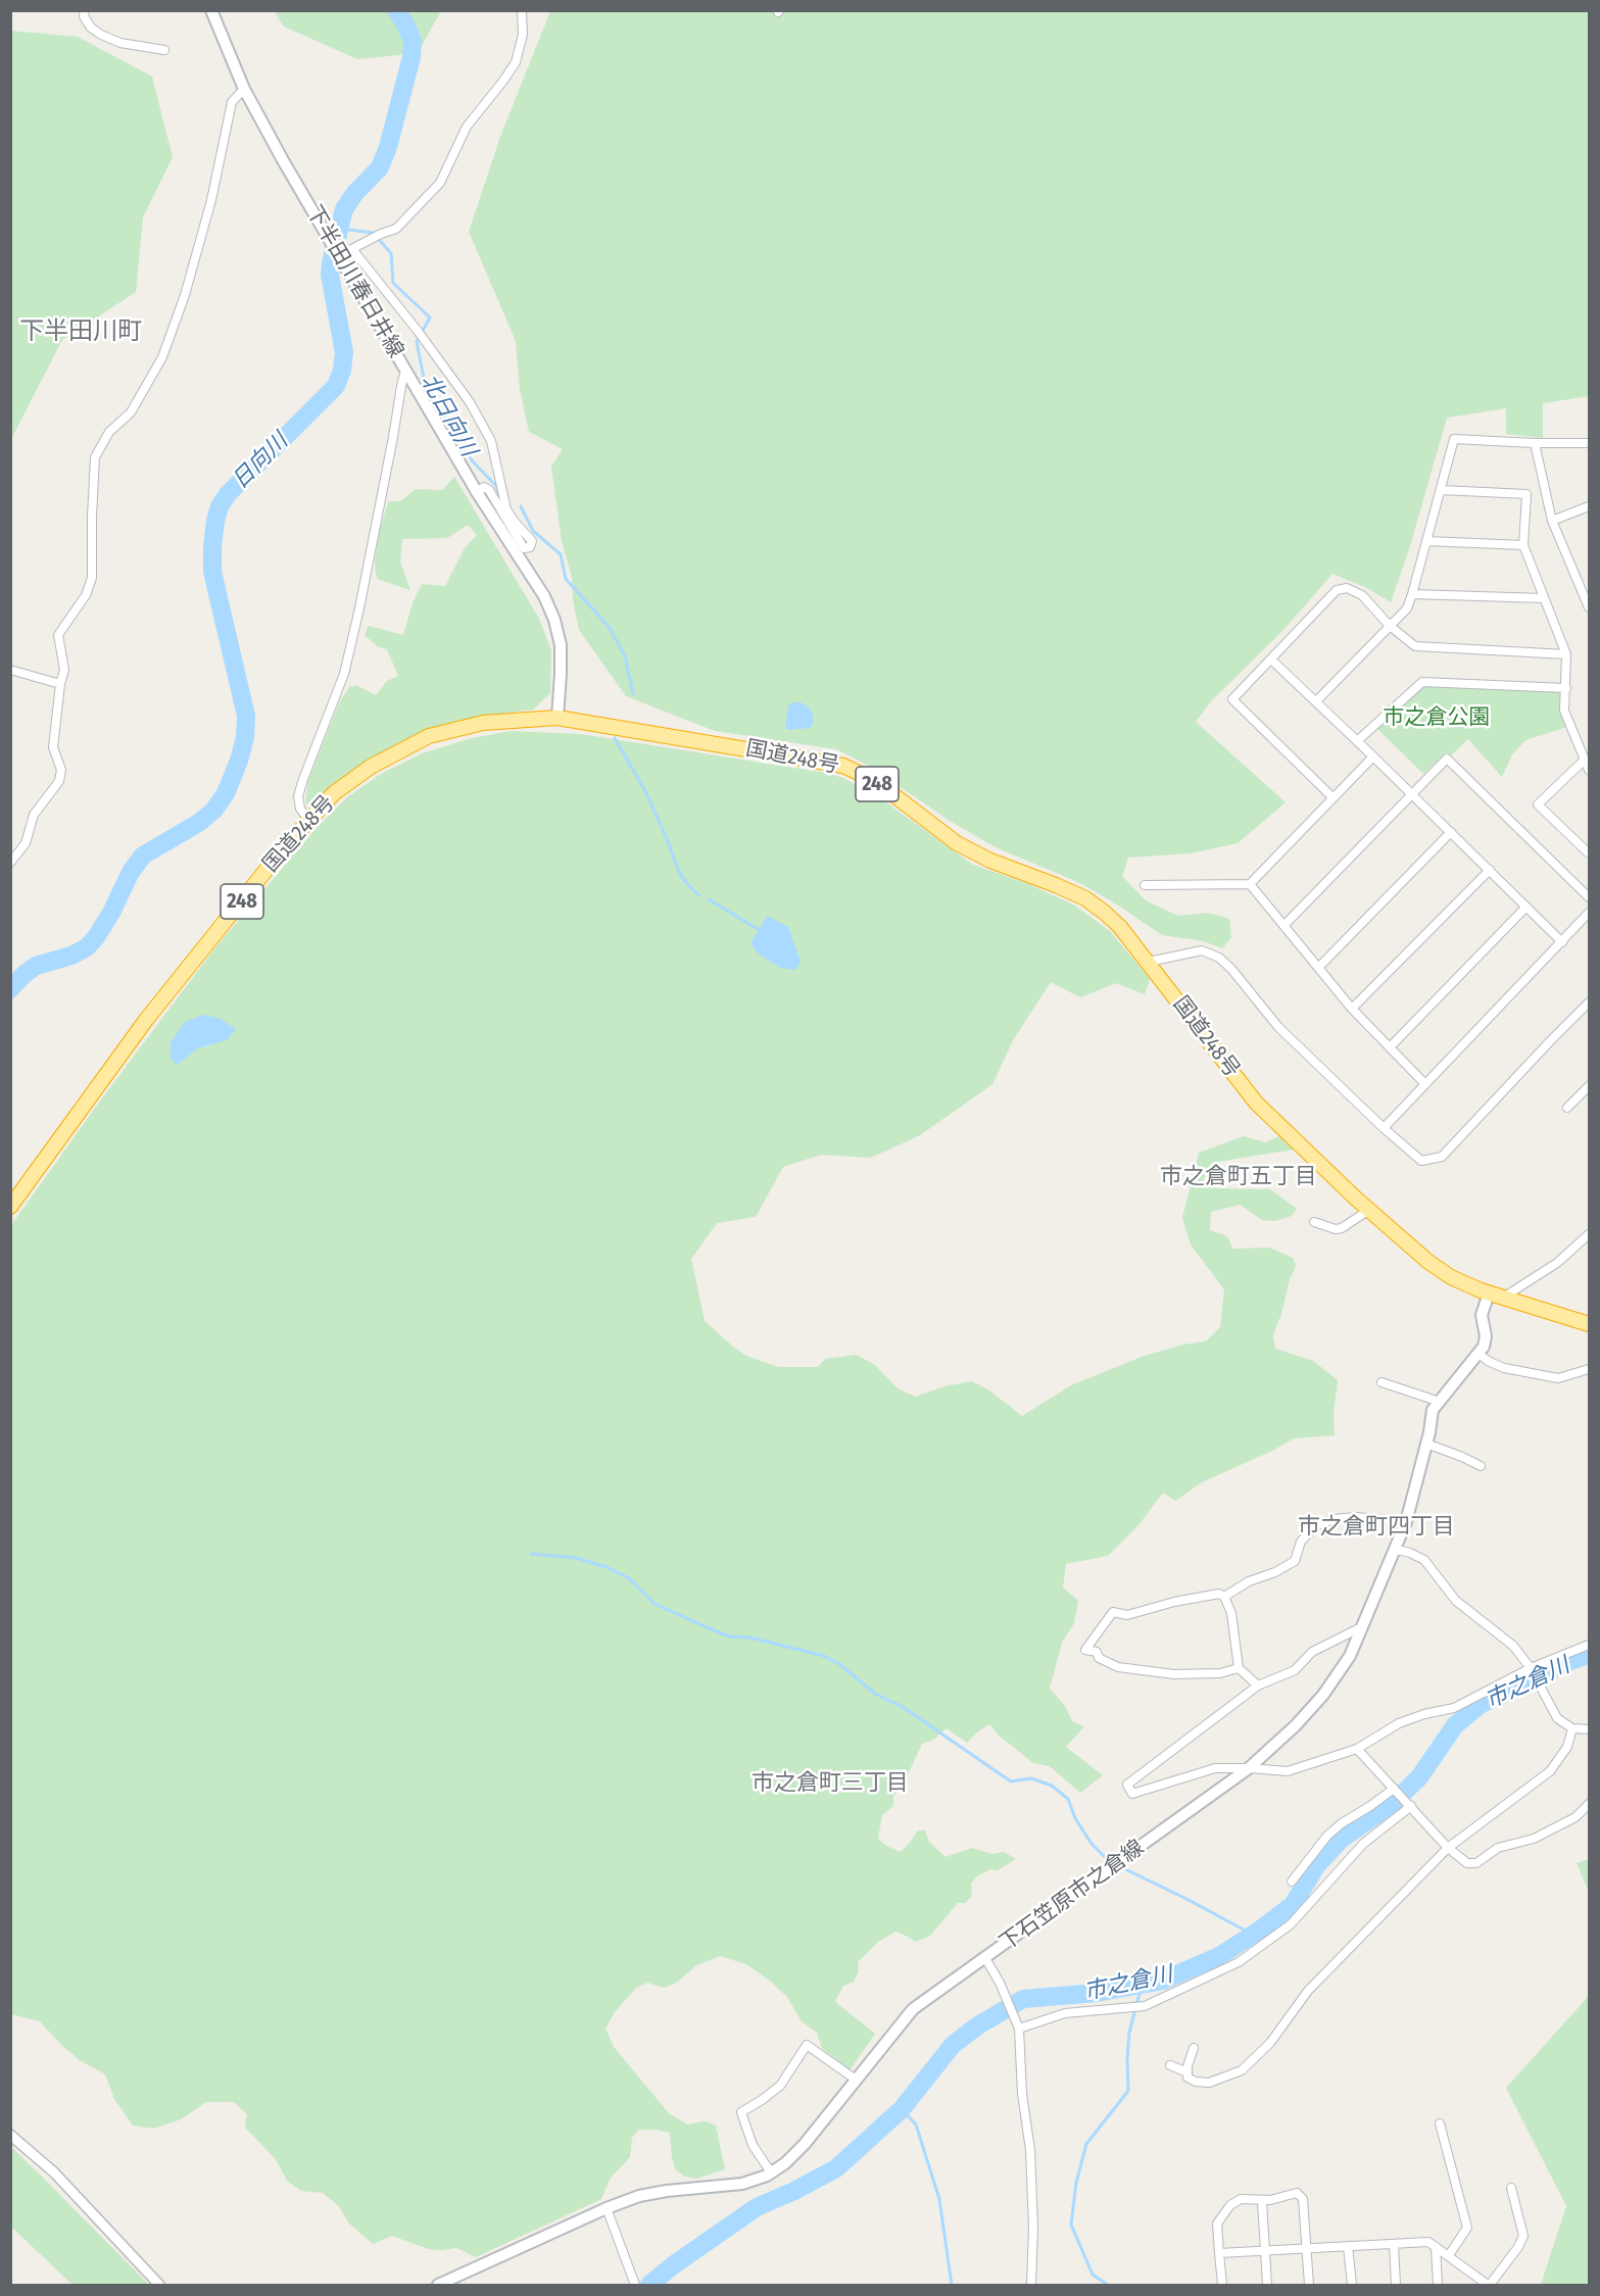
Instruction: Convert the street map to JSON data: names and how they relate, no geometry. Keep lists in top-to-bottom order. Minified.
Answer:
{"streets":{"highway":["国道248号","248"],"main road":["下半田川春日井線","下石笠原市之倉線"]},"crossings":[["下半田川春日井線","国道248号"]],"districts":["下半田川町","市之倉町五丁目","市之倉町四丁目","市之倉町三丁目"],"water":["北日向川","日向川","市之倉川"],"parks":["市之倉公園"]}
